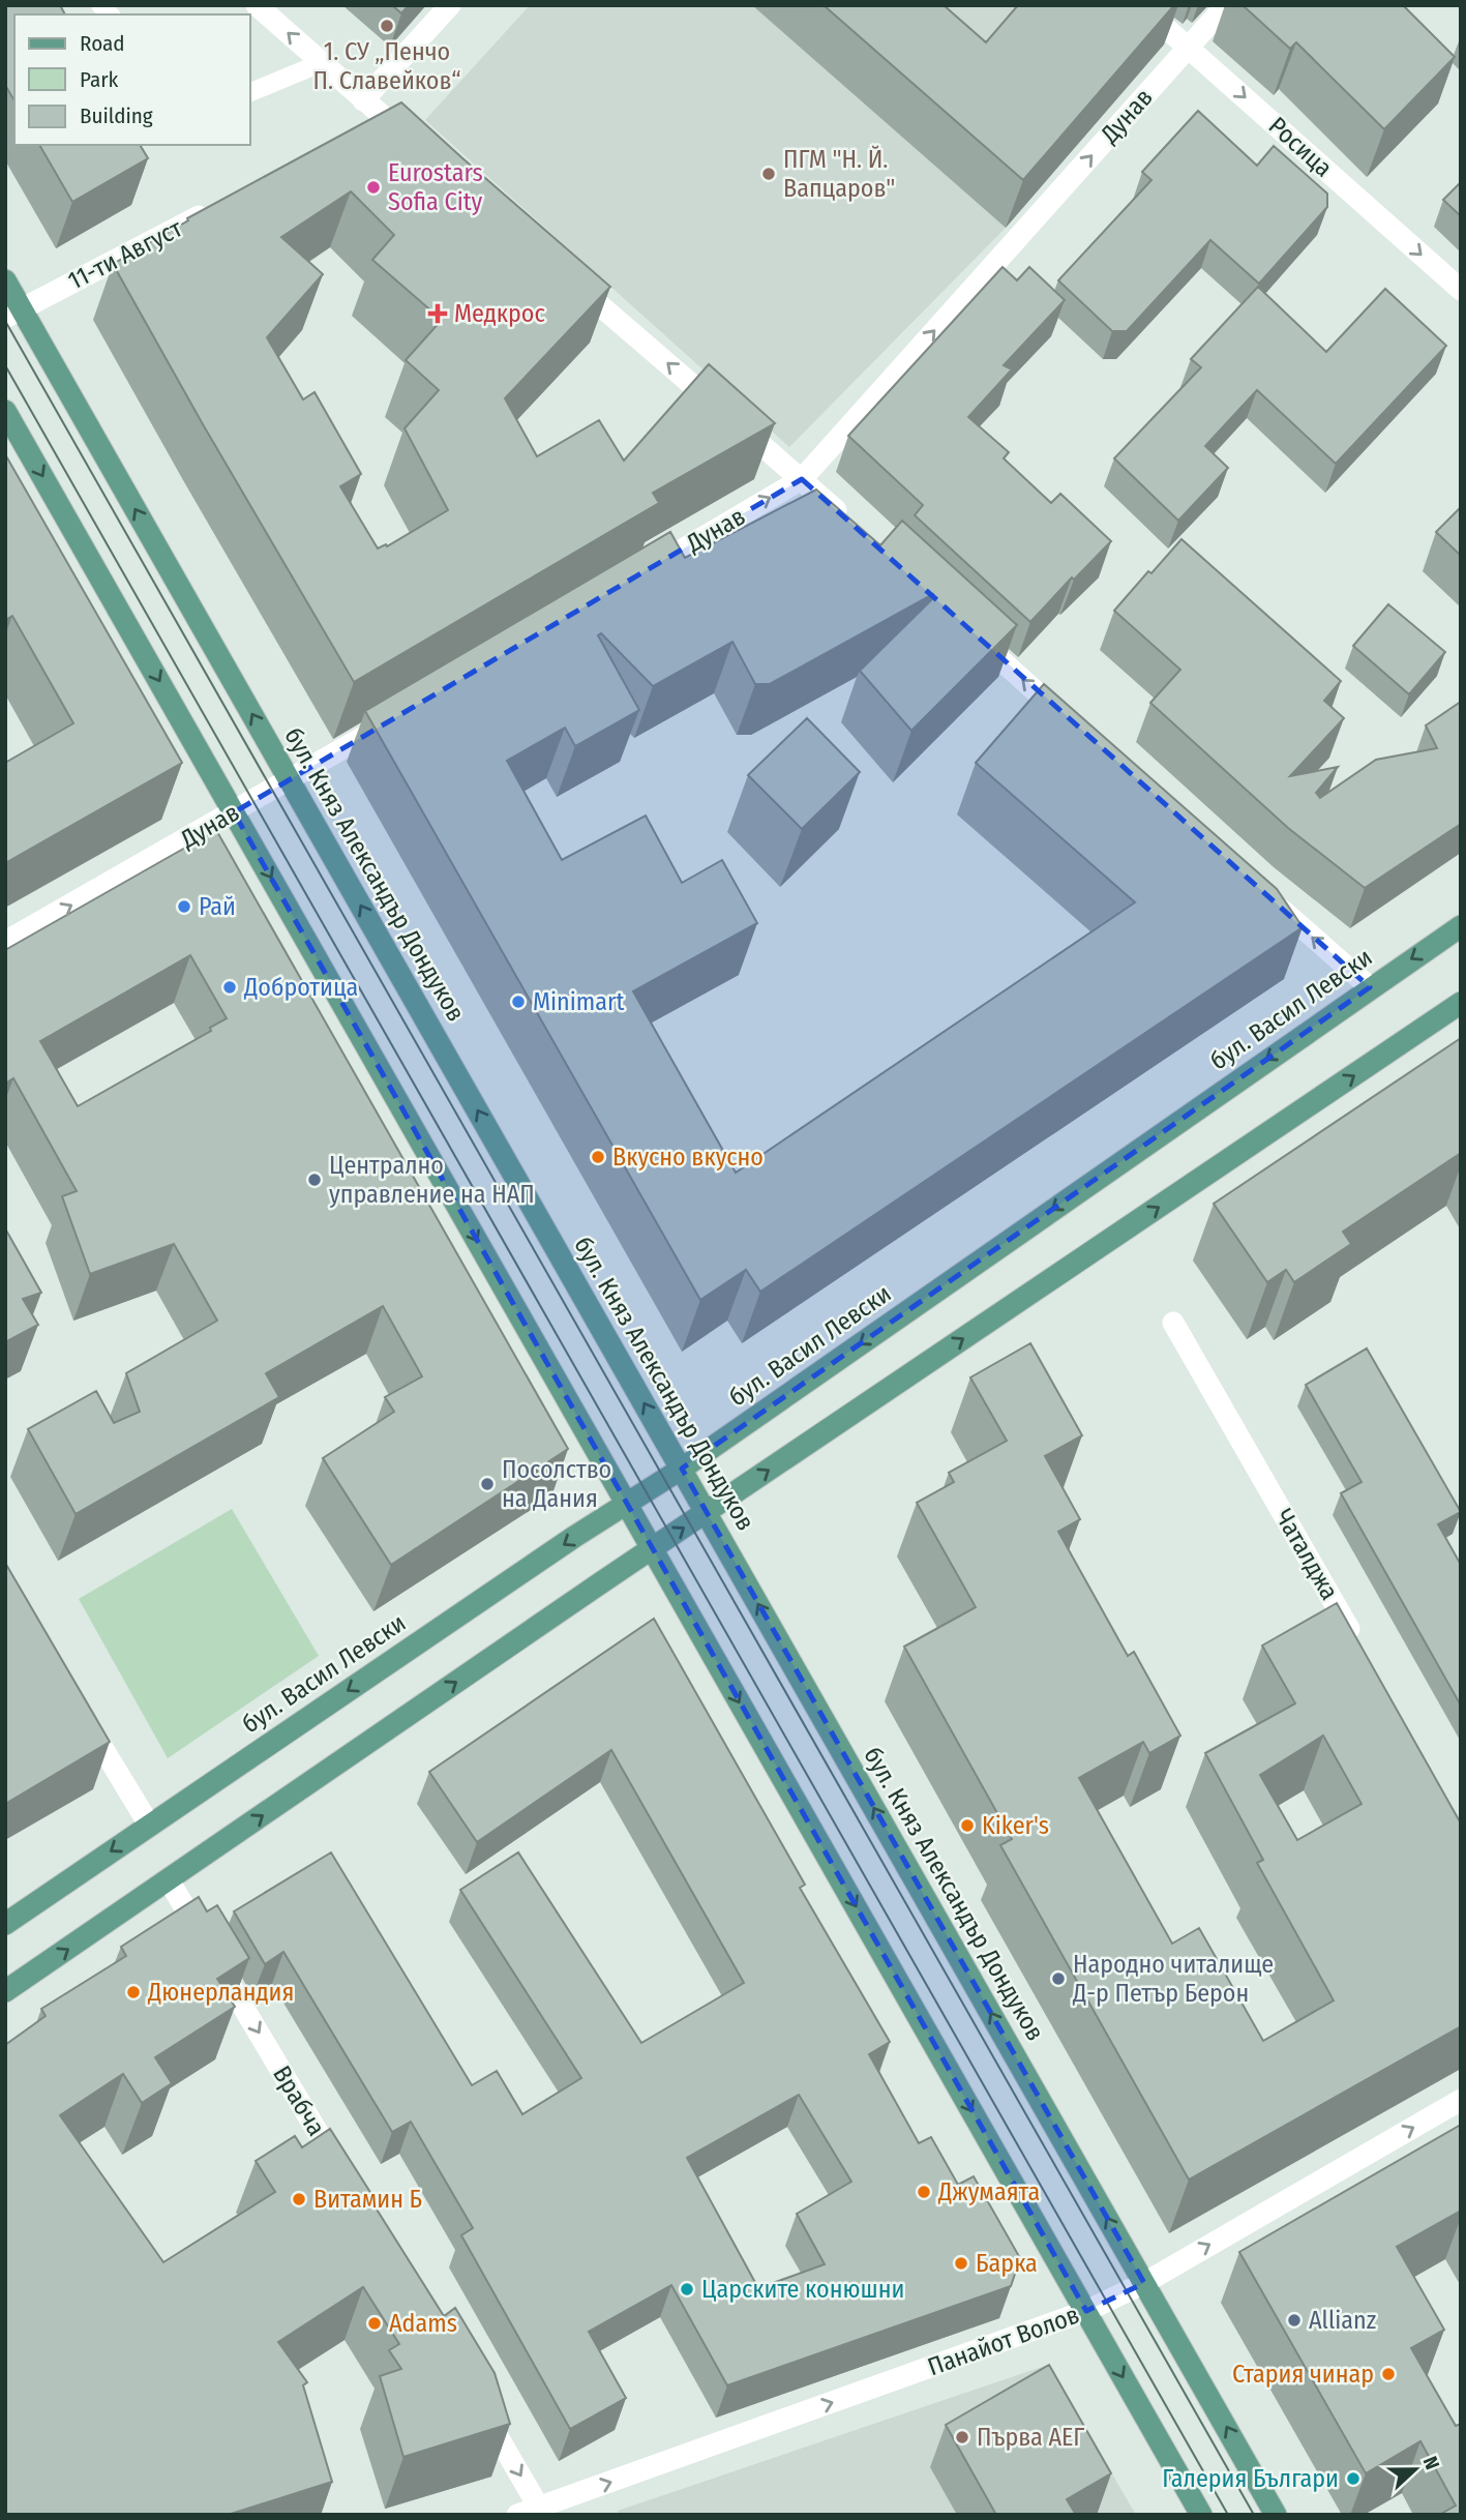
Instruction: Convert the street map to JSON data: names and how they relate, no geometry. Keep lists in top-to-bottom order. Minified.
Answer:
{"streets":{"main road":["бул. Княз Александър Дондуков","бул. Васил Левски"],"street":["Дунав","Росица","11-ти Август","Чаталджа","Врабча","Панайот Волов"]},"crossings":[["Дунав","Росица"],["Дунав","бул. Княз Александър Дондуков"],["11-ти Август","бул. Княз Александър Дондуков"],["бул. Княз Александър Дондуков","бул. Васил Левски"],["бул. Княз Александър Дондуков","Панайот Волов"]],"one_way":["Дунав","Росица","Врабча","Панайот Волов"],"places":{"other":["1. СУ „Пенчо П. Славейков“","ПГМ \"Н. Й. Вапцаров\"","Eurostars Sofia City","Рай","Добротица","Minimart","Вкусно вкусно","Централно управление на НАП","Посолство на Дания","Kiker's","Народно читалище Д-р Петър Берон","Дюнерландия","Джумаята","Витамин Б","Барка","Царските конюшни","Allianz","Adams","Стария чинар","Първа АЕГ","Галерия Българи"],"health":["Медкрос"]},"legend":["Road","Park","Building"],"north":"right"}
